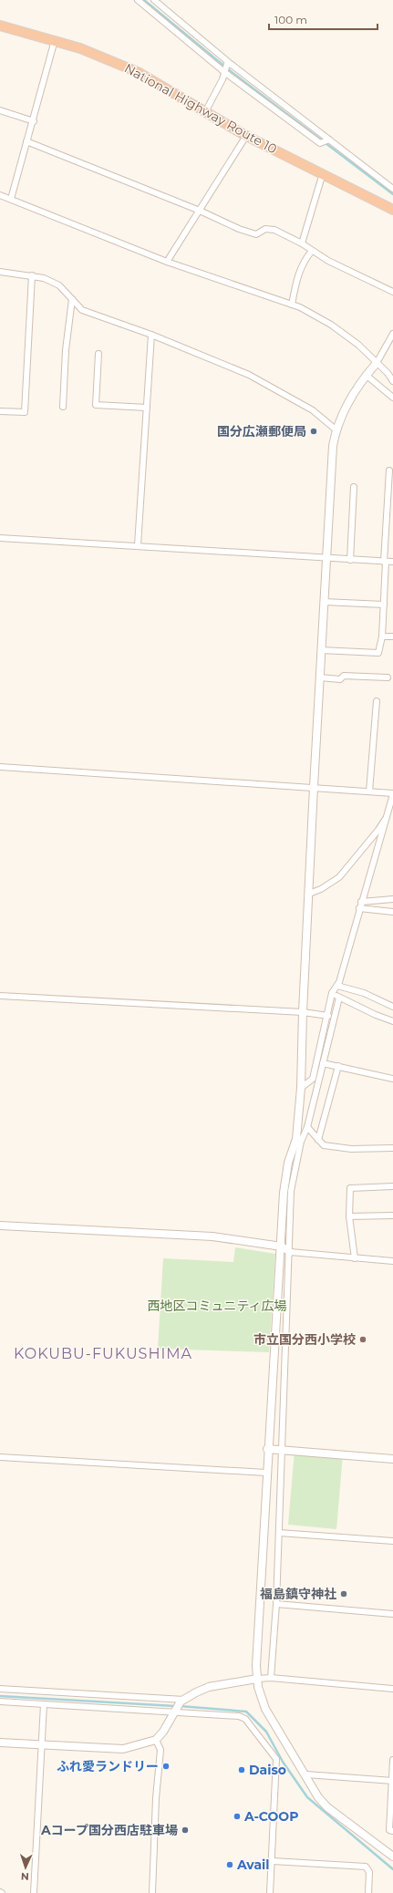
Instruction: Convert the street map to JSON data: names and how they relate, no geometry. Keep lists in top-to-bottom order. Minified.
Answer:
{"streets":{"highway":["National Highway Route 10"]},"districts":["KOKUBU-FUKUSHIMA"],"parks":["西地区コミュニティ広場"],"places":["国分広瀬郵便局","市立国分西小学校","福島鎮守神社","ふれ愛ランドリー","Daiso","A-COOP","Aコープ国分西店駐車場","Avail"],"scale_bar":"100 m","north":"bottom"}
